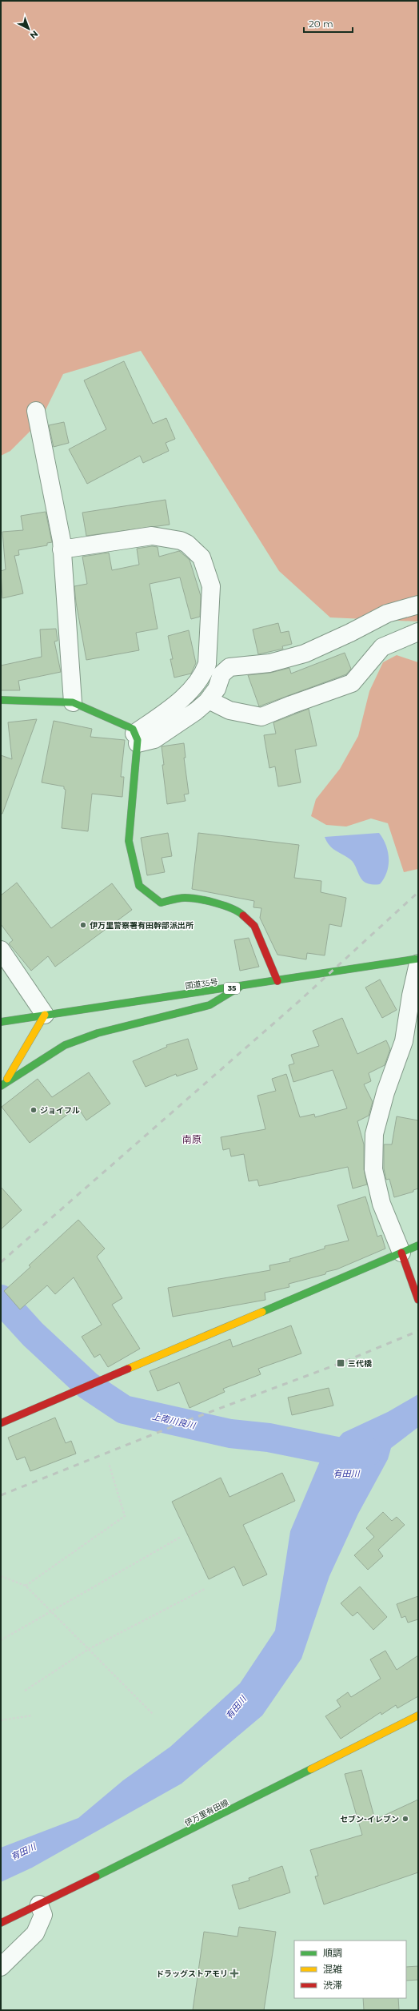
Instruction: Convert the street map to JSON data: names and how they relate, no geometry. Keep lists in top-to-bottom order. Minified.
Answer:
{"streets":{"main road":["国道35号","35","伊万里有田線"]},"crossings":[["国道35号","35"]],"districts":["南原"],"water":["上南川良川","有田川"],"places":{"other":["伊万里警察署有田幹部派出所","ジョイフル","セブン-イレブン"],"transit":["三代橋"],"health":["ドラッグストアモリ"]},"legend":["順調","混雑","渋滞"],"scale_bar":"20 m","north":"bottom right"}
